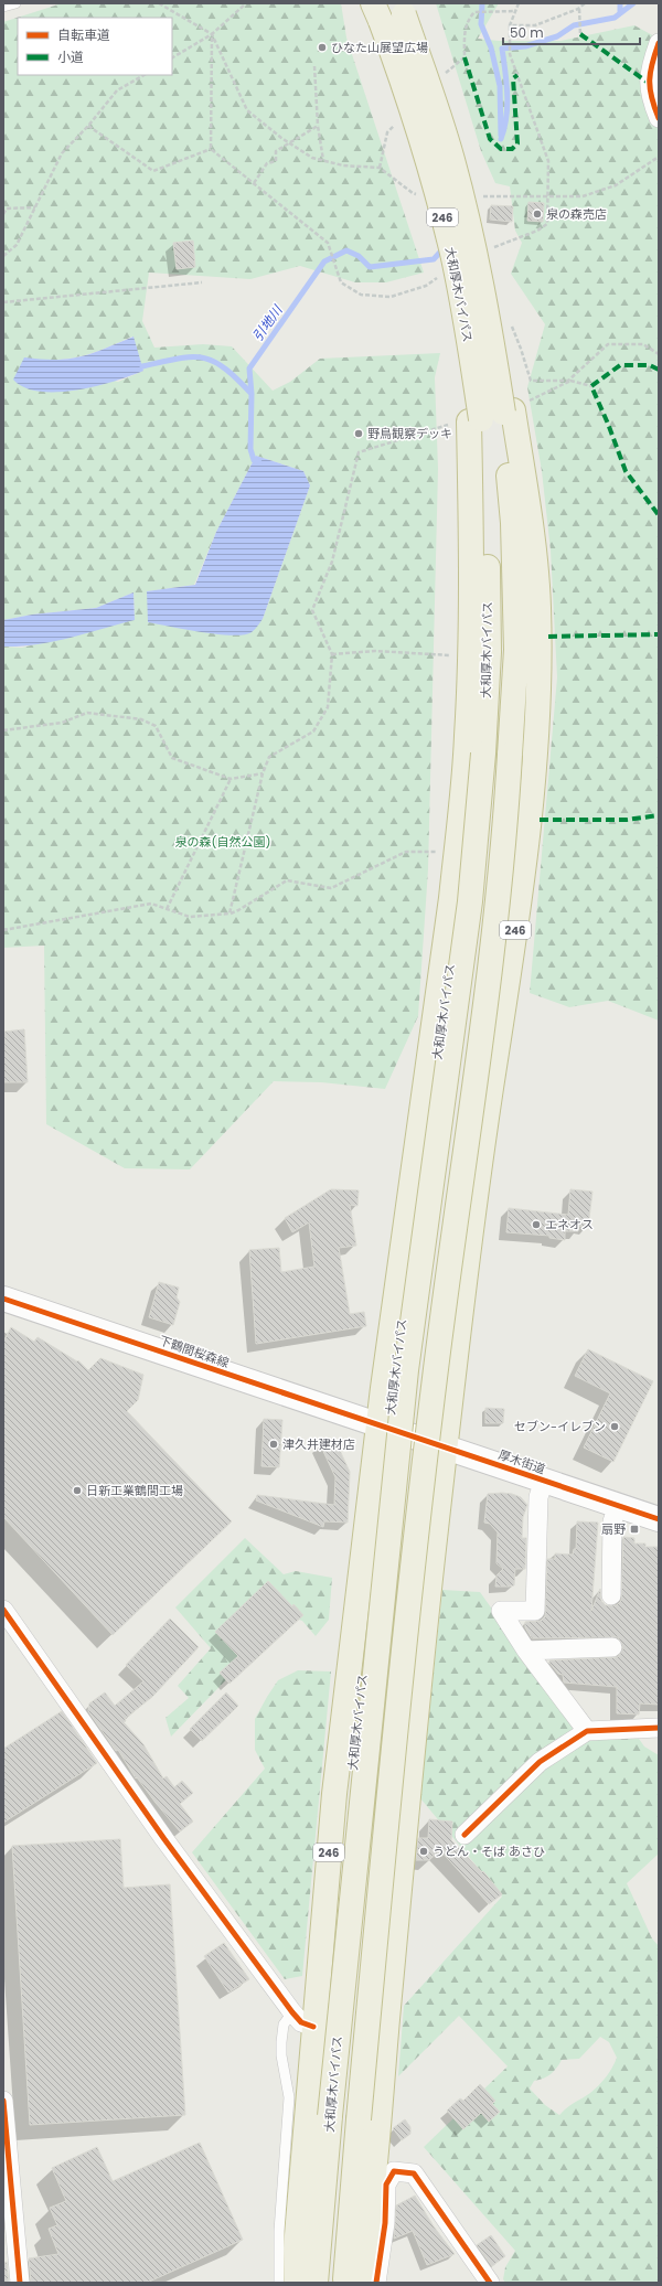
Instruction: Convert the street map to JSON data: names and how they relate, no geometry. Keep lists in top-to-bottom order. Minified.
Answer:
{"streets":{"highway":["246","大和厚木バイパス"],"street":["下鶴間桜森線","厚木街道"]},"crossings":[["246","大和厚木バイパス"],["246","下鶴間桜森線"],["246","厚木街道"],["下鶴間桜森線","厚木街道"]],"water":["引地川"],"parks":["泉の森(自然公園)"],"places":{"other":["ひなた山展望広場","泉の森売店","野鳥観察デッキ","エネオス","セブン-イレブン","津久井建材店","日新工業鶴間工場","うどん・そば あさひ"],"transit":["扇野"]},"legend":["自転車道","小道"],"scale_bar":"50 m"}
